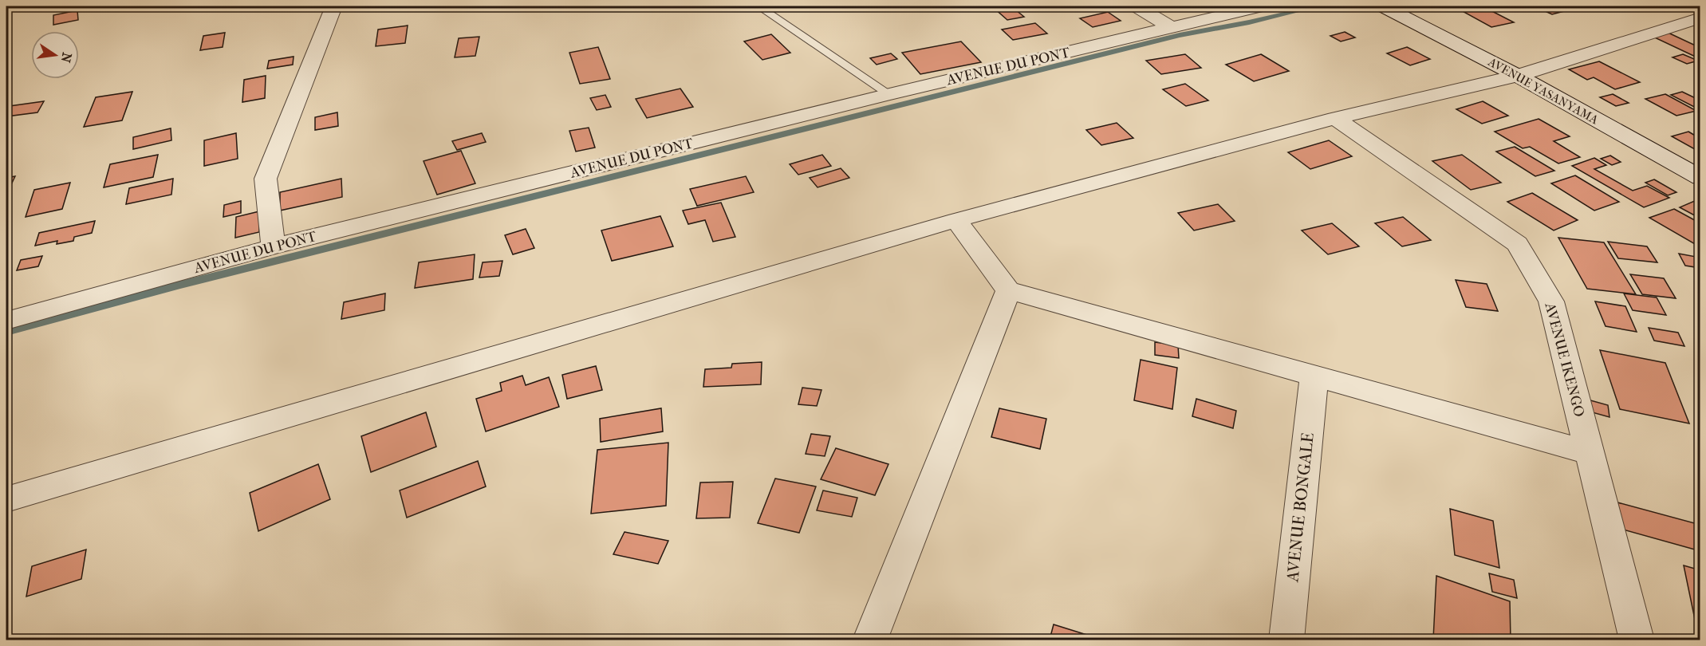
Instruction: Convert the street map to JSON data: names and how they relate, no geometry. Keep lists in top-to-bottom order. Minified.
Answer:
{"streets":{"street":["AVENUE DU PONT","AVENUE YASANYAMA","AVENUE IKENGO","AVENUE BONGALE"]},"north":"right"}
